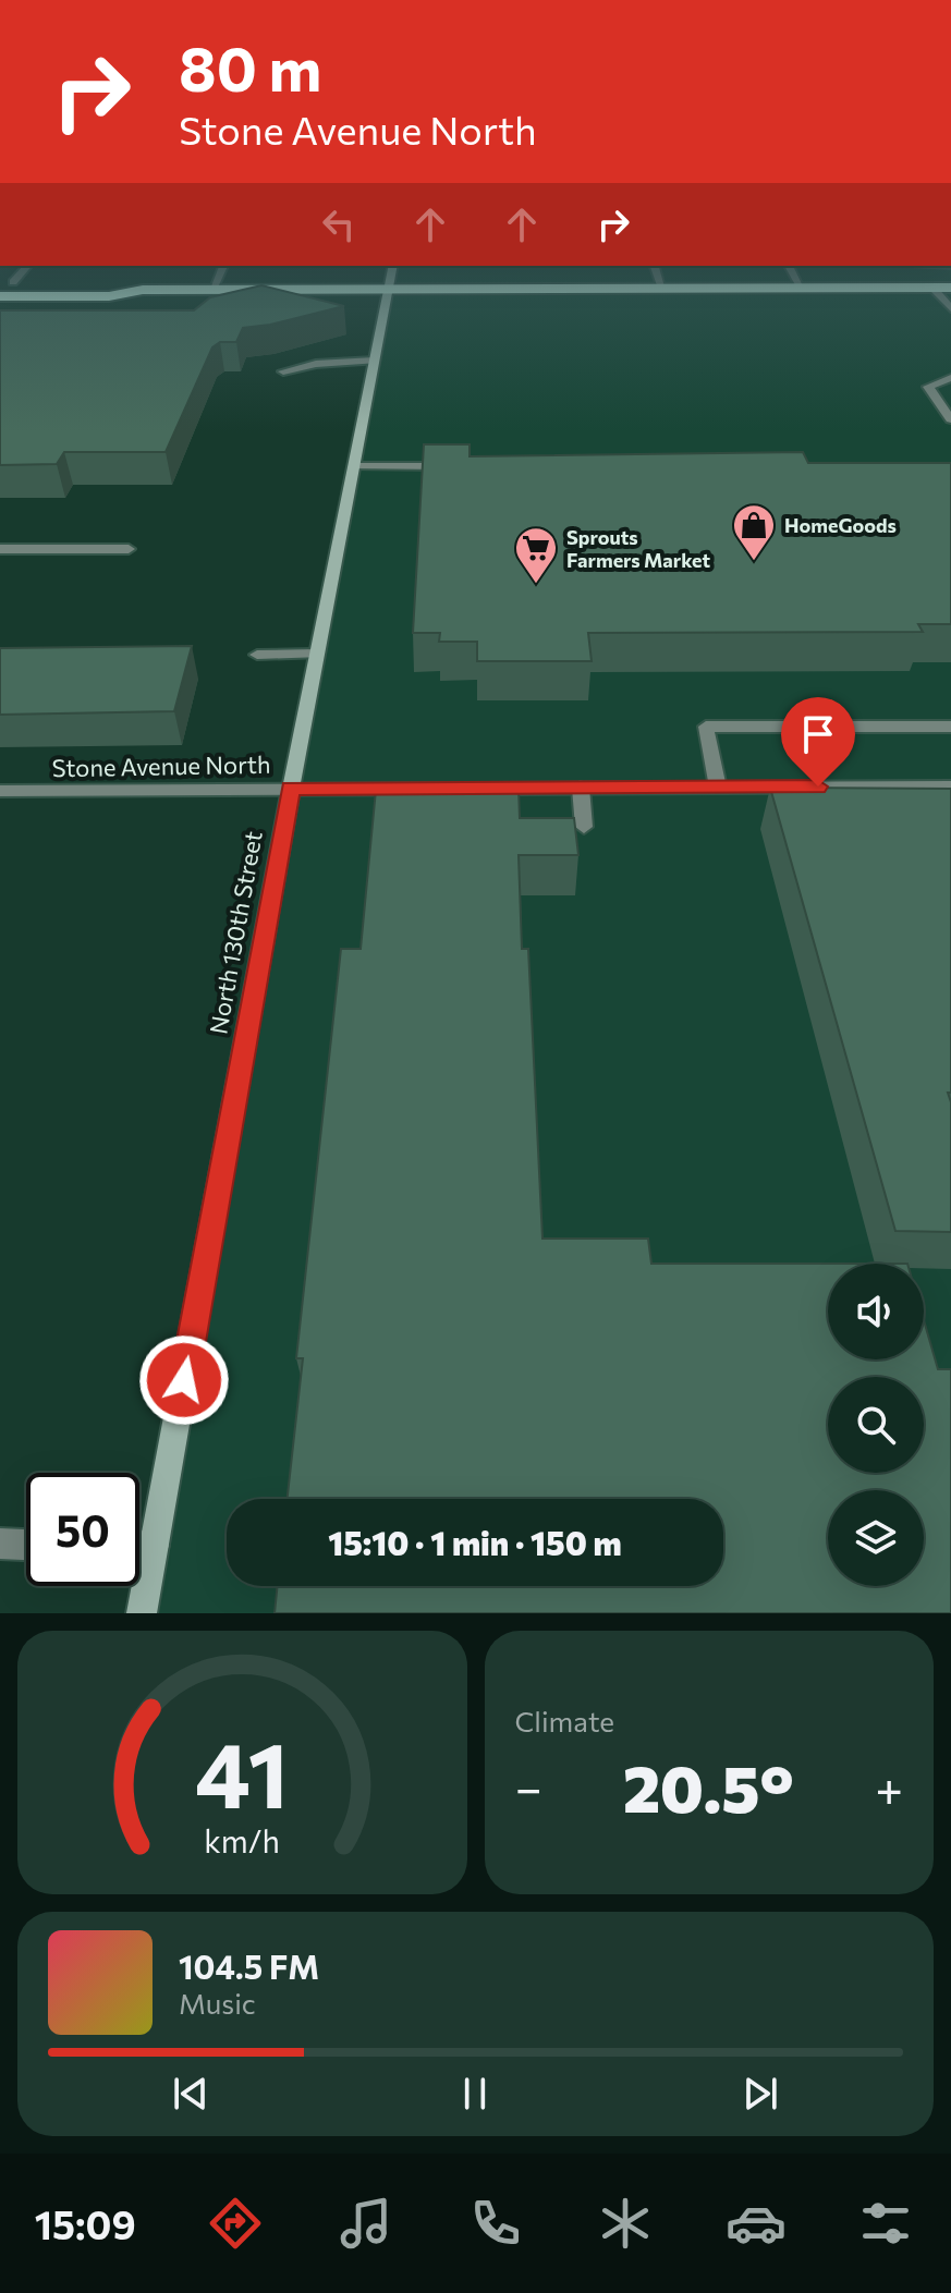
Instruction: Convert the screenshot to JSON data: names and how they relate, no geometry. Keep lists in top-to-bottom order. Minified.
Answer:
{"streets":{"main road":["North 130th Street"],"street":["Stone Avenue North"]},"crossings":[["Stone Avenue North","North 130th Street"]],"places":{"shop":["HomeGoods"],"supermarket":["Sprouts Farmers Market"]},"page":{"turn":["80 m","Stone Avenue North"],"limit":"50","trip":"15:10 · 1 min · 150 m","tile":"Climate","heat":["−","20.5°","+"],"song":["104.5 FM","Music"],"tabs":"15:09","gauge":["41","km/h"]}}
